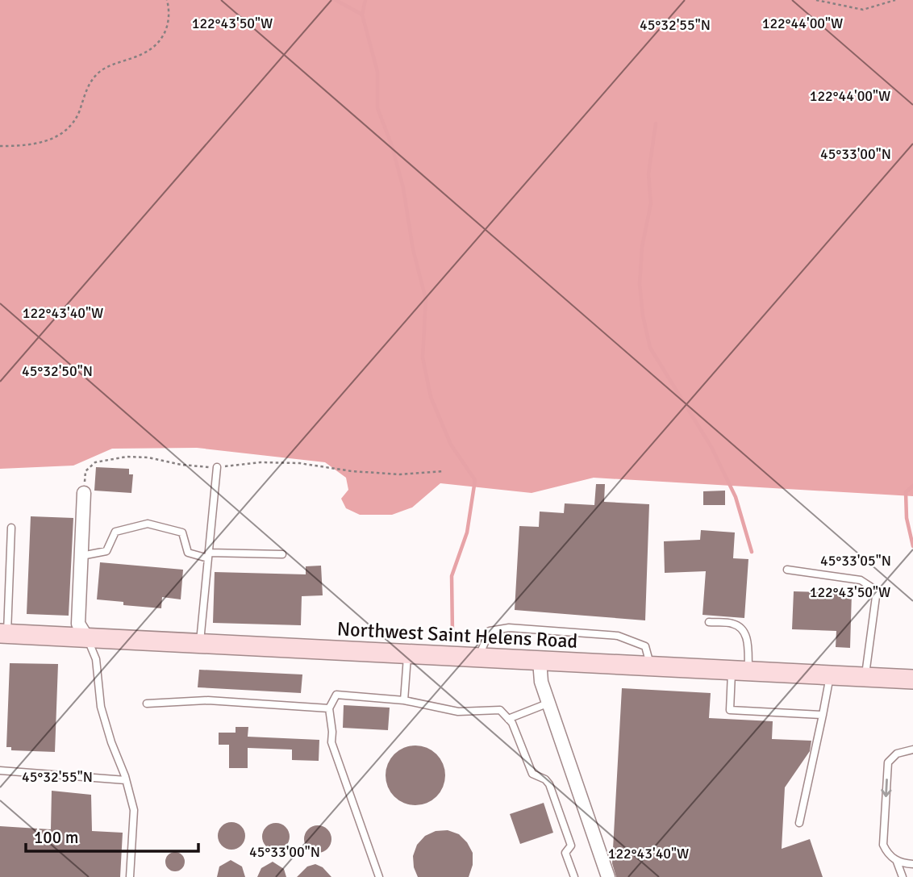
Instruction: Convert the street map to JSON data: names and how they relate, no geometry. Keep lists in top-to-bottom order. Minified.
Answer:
{"streets":{"main road":["Northwest Saint Helens Road"]},"scale_bar":"100 m","coordinates":["122°43'50\"W","122°44'00\"W","45°32'55\"N","45°33'00\"N","122°43'40\"W","45°32'50\"N","45°33'05\"N"]}
